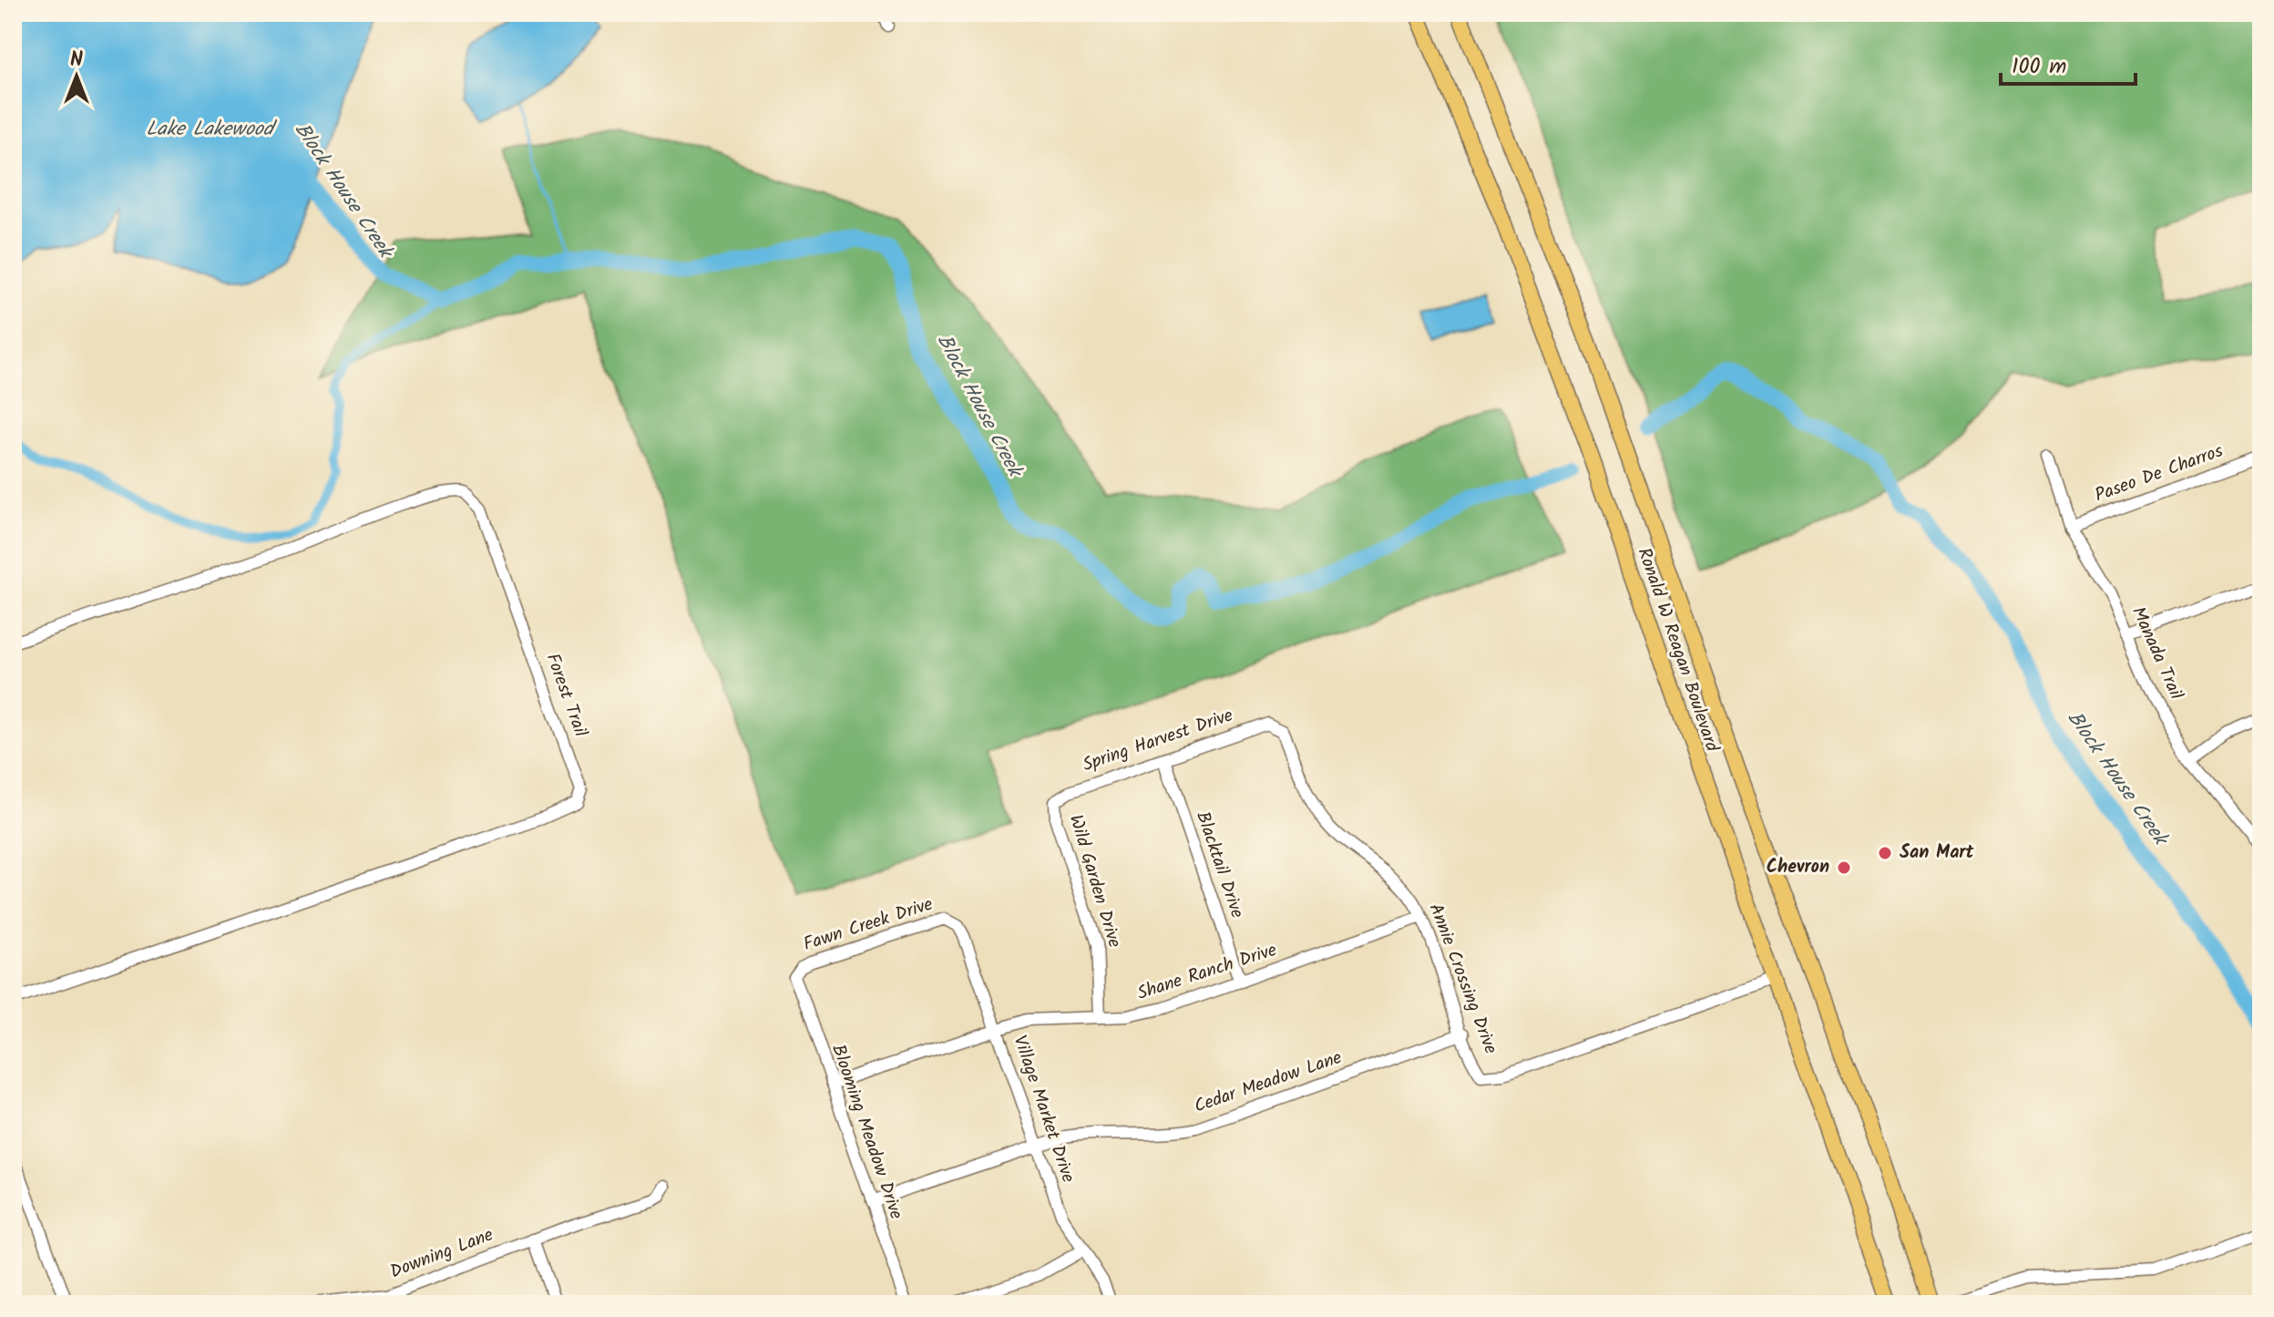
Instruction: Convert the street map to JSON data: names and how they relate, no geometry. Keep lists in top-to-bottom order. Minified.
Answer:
{"streets":{"main road":["Ronald W Reagan Boulevard"],"street":["Paseo De Charros","Manada Trail","Forest Trail","Spring Harvest Drive","Blacktail Drive","Wild Garden Drive","Fawn Creek Drive","Shane Ranch Drive","Annie Crossing Drive","Cedar Meadow Lane","Village Market Drive","Blooming Meadow Drive","Downing Lane"]},"crossings":[["Paseo De Charros","Manada Trail"],["Ronald W Reagan Boulevard","Annie Crossing Drive"],["Spring Harvest Drive","Blacktail Drive"],["Spring Harvest Drive","Wild Garden Drive"],["Spring Harvest Drive","Annie Crossing Drive"],["Blacktail Drive","Shane Ranch Drive"],["Wild Garden Drive","Shane Ranch Drive"],["Fawn Creek Drive","Village Market Drive"],["Fawn Creek Drive","Blooming Meadow Drive"],["Shane Ranch Drive","Annie Crossing Drive"],["Shane Ranch Drive","Village Market Drive"],["Shane Ranch Drive","Blooming Meadow Drive"],["Annie Crossing Drive","Cedar Meadow Lane"],["Cedar Meadow Lane","Village Market Drive"],["Cedar Meadow Lane","Blooming Meadow Drive"]],"water":["Lake Lakewood","Block House Creek"],"places":["San Mart","Chevron"],"scale_bar":"100 m","north":"top"}
